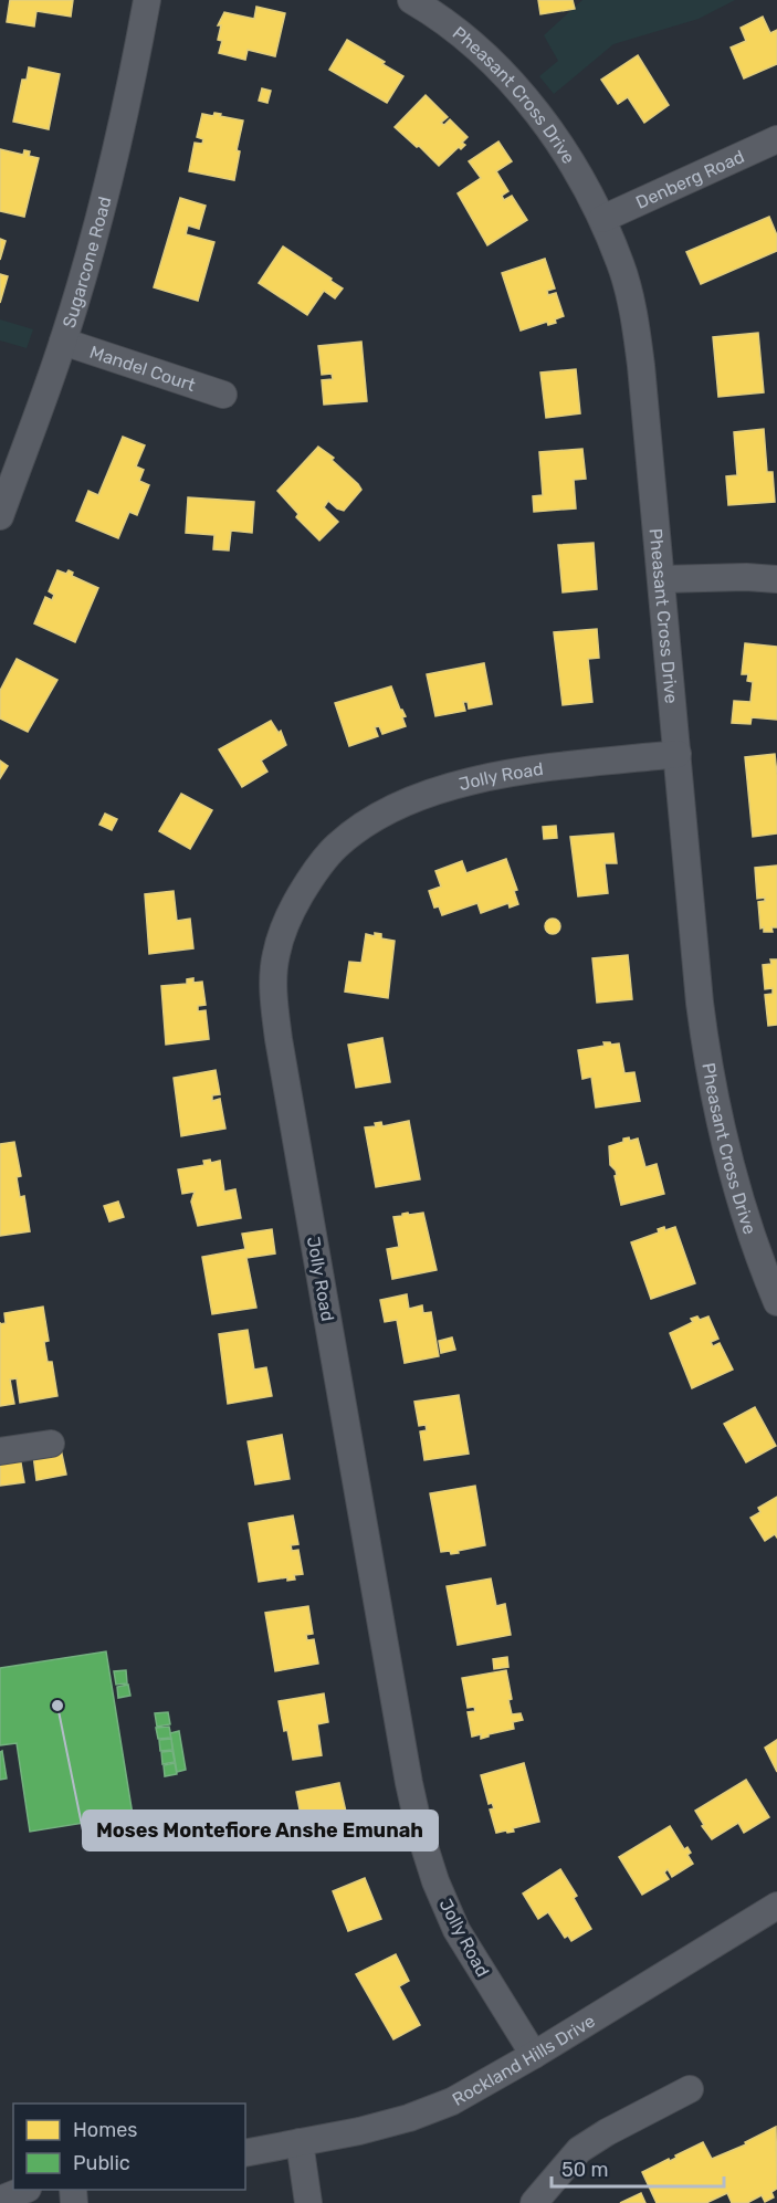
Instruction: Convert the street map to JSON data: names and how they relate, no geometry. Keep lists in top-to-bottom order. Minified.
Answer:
{"streets":{"street":["Pheasant Cross Drive","Denberg Road","Sugarcone Road","Mandel Court","Jolly Road","Rockland Hills Drive"]},"crossings":[["Pheasant Cross Drive","Denberg Road"],["Pheasant Cross Drive","Jolly Road"],["Sugarcone Road","Mandel Court"],["Jolly Road","Rockland Hills Drive"]],"places":["Moses Montefiore Anshe Emunah"],"legend":["Homes","Public"],"scale_bar":"50 m"}
